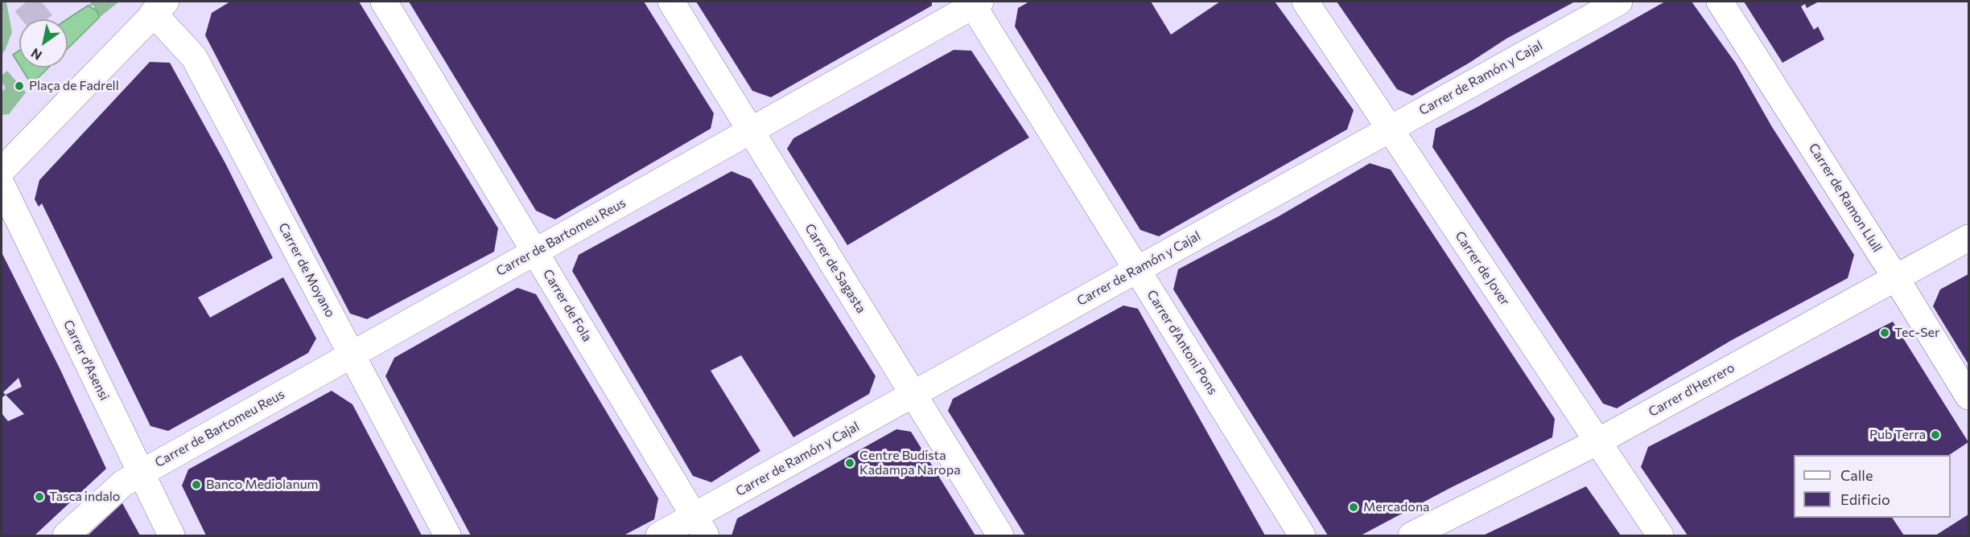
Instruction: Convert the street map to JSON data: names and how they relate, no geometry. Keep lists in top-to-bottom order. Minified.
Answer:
{"streets":{"street":["Carrer de Ramón y Cajal","Carrer de Ramon Llull","Carrer de Bartomeu Reus","Carrer de Sagasta","Carrer de Jover","Carrer de Moyano","Carrer de Fola","Carrer d'Antoni Pons","Carrer d'Asensi","Carrer d'Herrero"]},"crossings":[["Carrer de Ramón y Cajal","Carrer de Sagasta"],["Carrer de Ramón y Cajal","Carrer de Jover"],["Carrer de Ramón y Cajal","Carrer de Fola"],["Carrer de Ramón y Cajal","Carrer d'Antoni Pons"],["Carrer de Ramon Llull","Carrer d'Herrero"],["Carrer de Bartomeu Reus","Carrer de Sagasta"],["Carrer de Bartomeu Reus","Carrer de Moyano"],["Carrer de Bartomeu Reus","Carrer de Fola"],["Carrer de Bartomeu Reus","Carrer d'Antoni Pons"],["Carrer de Bartomeu Reus","Carrer d'Asensi"],["Carrer de Jover","Carrer d'Herrero"]],"places":["Plaça de Fadrell","Tec-Ser","Pub Terra","Centre Budista Kadampa Naropa","Banco Mediolanum","Tasca indalo","Mercadona"],"legend":["Calle","Edificio"],"north":"bottom left"}
